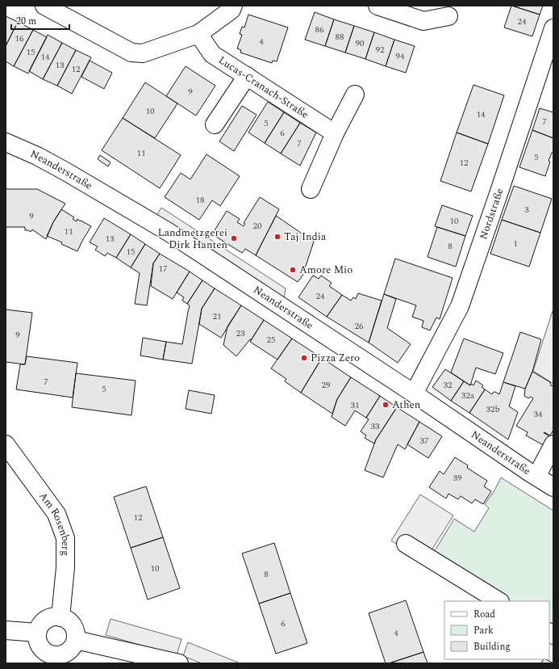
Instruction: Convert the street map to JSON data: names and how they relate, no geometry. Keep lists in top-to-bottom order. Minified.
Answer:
{"streets":{"street":["Lucas-Cranach-Straße","Neanderstraße","Nordstraße","Am Rosenberg"]},"crossings":[["Neanderstraße","Nordstraße"]],"places":["Taj India","Landmetzgerei Dirk Hanten","Amore Mio","Pizza Zero","Athen"],"house_numbers":["24","86","88","16","4","90","92","15","94","14","13","12","9","10","14","7","5","6","7","11","5","12","18","3","9","10","20","11","13","1","8","15","17","24","21","26","23","9","25","7","29","32","5","32a","31","32b","34","33","37","39","12","10","8","6","4"],"legend":["Road","Park","Building"],"scale_bar":"20 m"}
